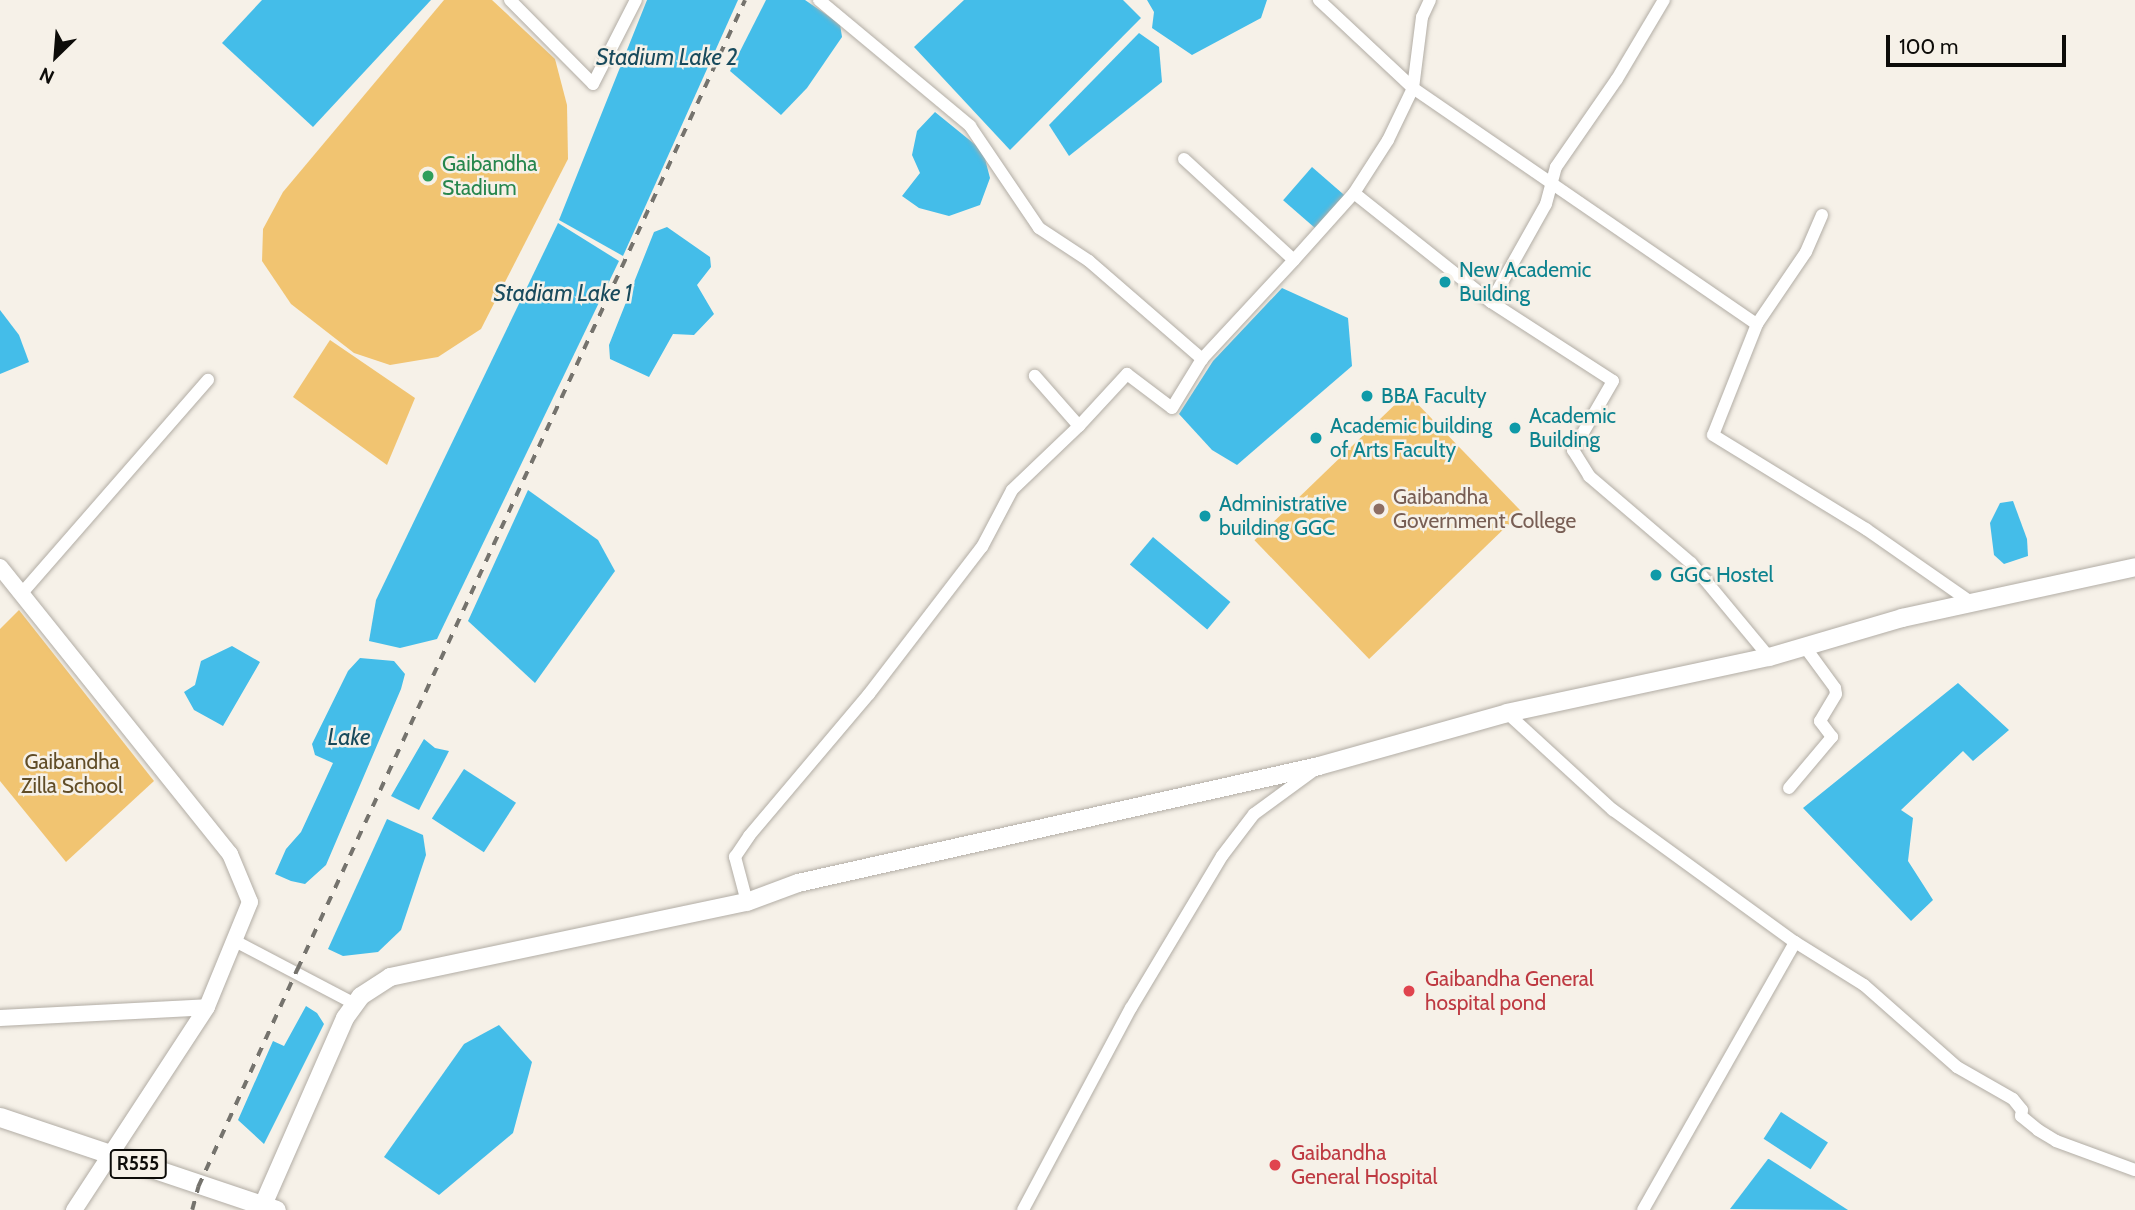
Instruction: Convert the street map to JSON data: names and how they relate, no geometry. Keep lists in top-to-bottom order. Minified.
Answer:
{"streets":{"main road":["R555"]},"water":["Stadium Lake 2","Stadiam Lake 1","Lake"],"parks":["Gaibandha Zilla School"],"places":["Gaibandha Stadium","New Academic Building","BBA Faculty","Academic Building","Academic building of Arts Faculty","Gaibandha Government College","Administrative building GGC","GGC Hostel","Gaibandha General hospital pond","Gaibandha General Hospital"],"scale_bar":"100 m","north":"bottom left"}
